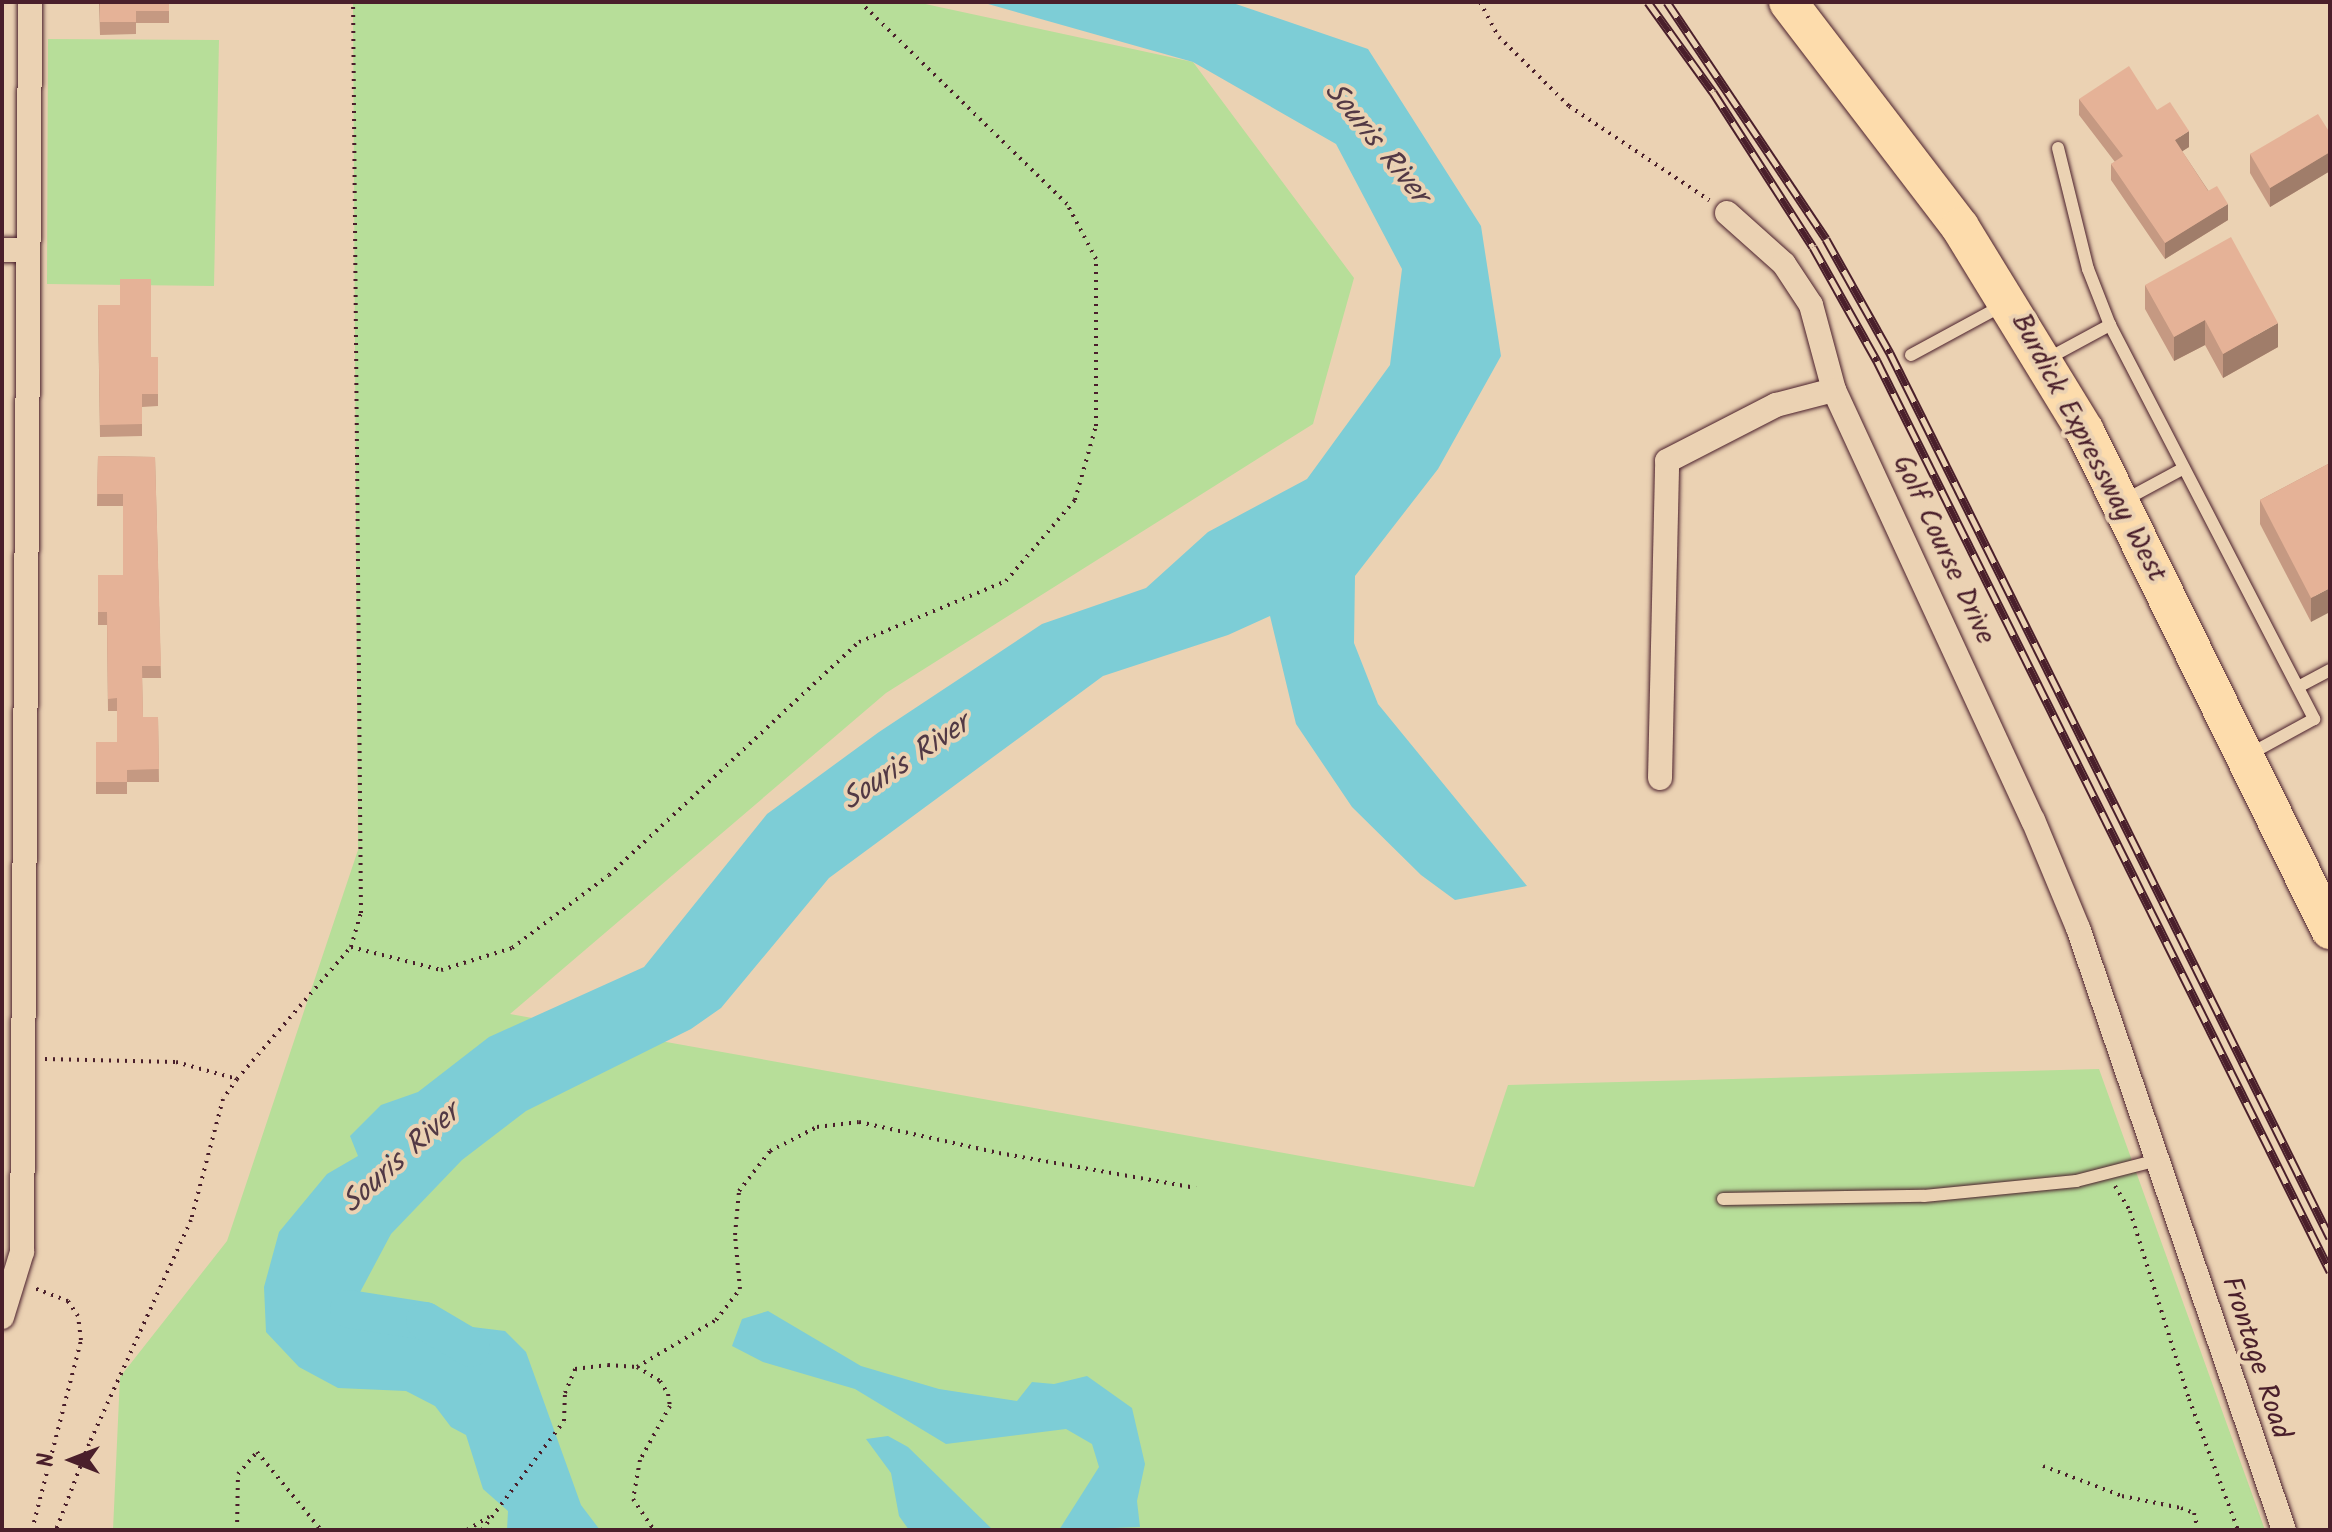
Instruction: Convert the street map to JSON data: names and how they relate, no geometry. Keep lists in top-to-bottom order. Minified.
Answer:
{"streets":{"main road":["Burdick Expressway West"],"street":["Golf Course Drive","Frontage Road"]},"crossings":[["Golf Course Drive","Frontage Road"]],"water":["Souris River"],"north":"left"}
